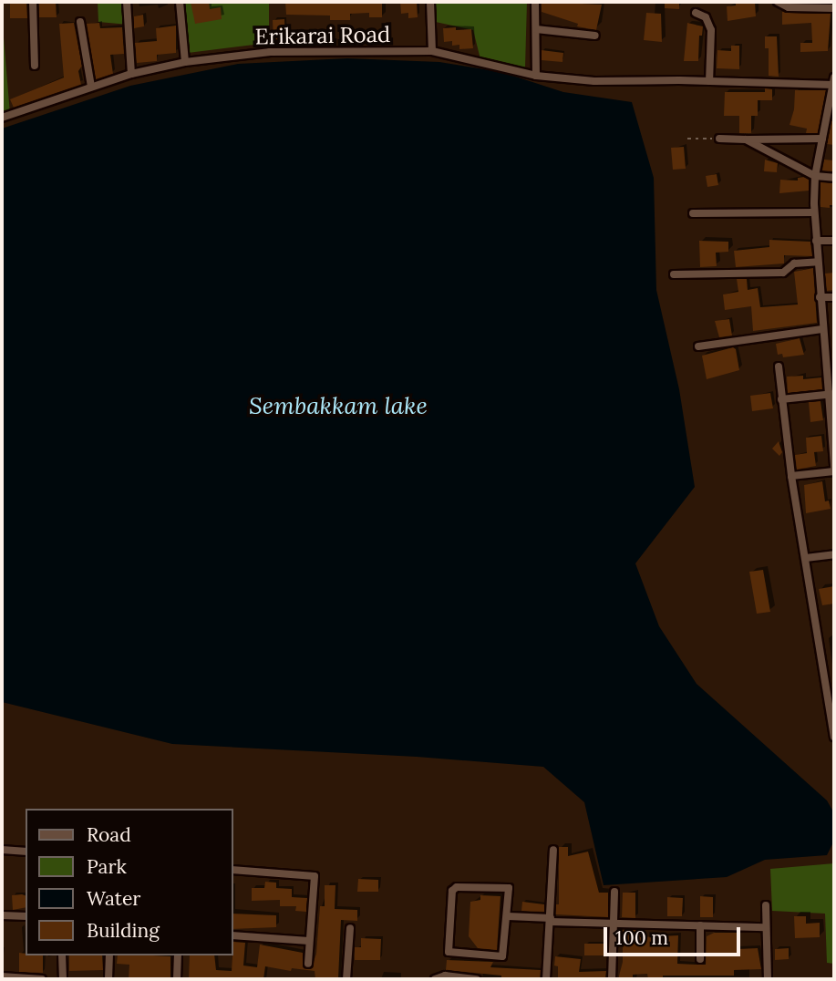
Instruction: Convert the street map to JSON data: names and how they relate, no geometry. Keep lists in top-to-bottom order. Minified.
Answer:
{"streets":{"street":["Erikarai Road"]},"water":["Sembakkam lake"],"legend":["Road","Park","Water","Building"],"scale_bar":"100 m"}
